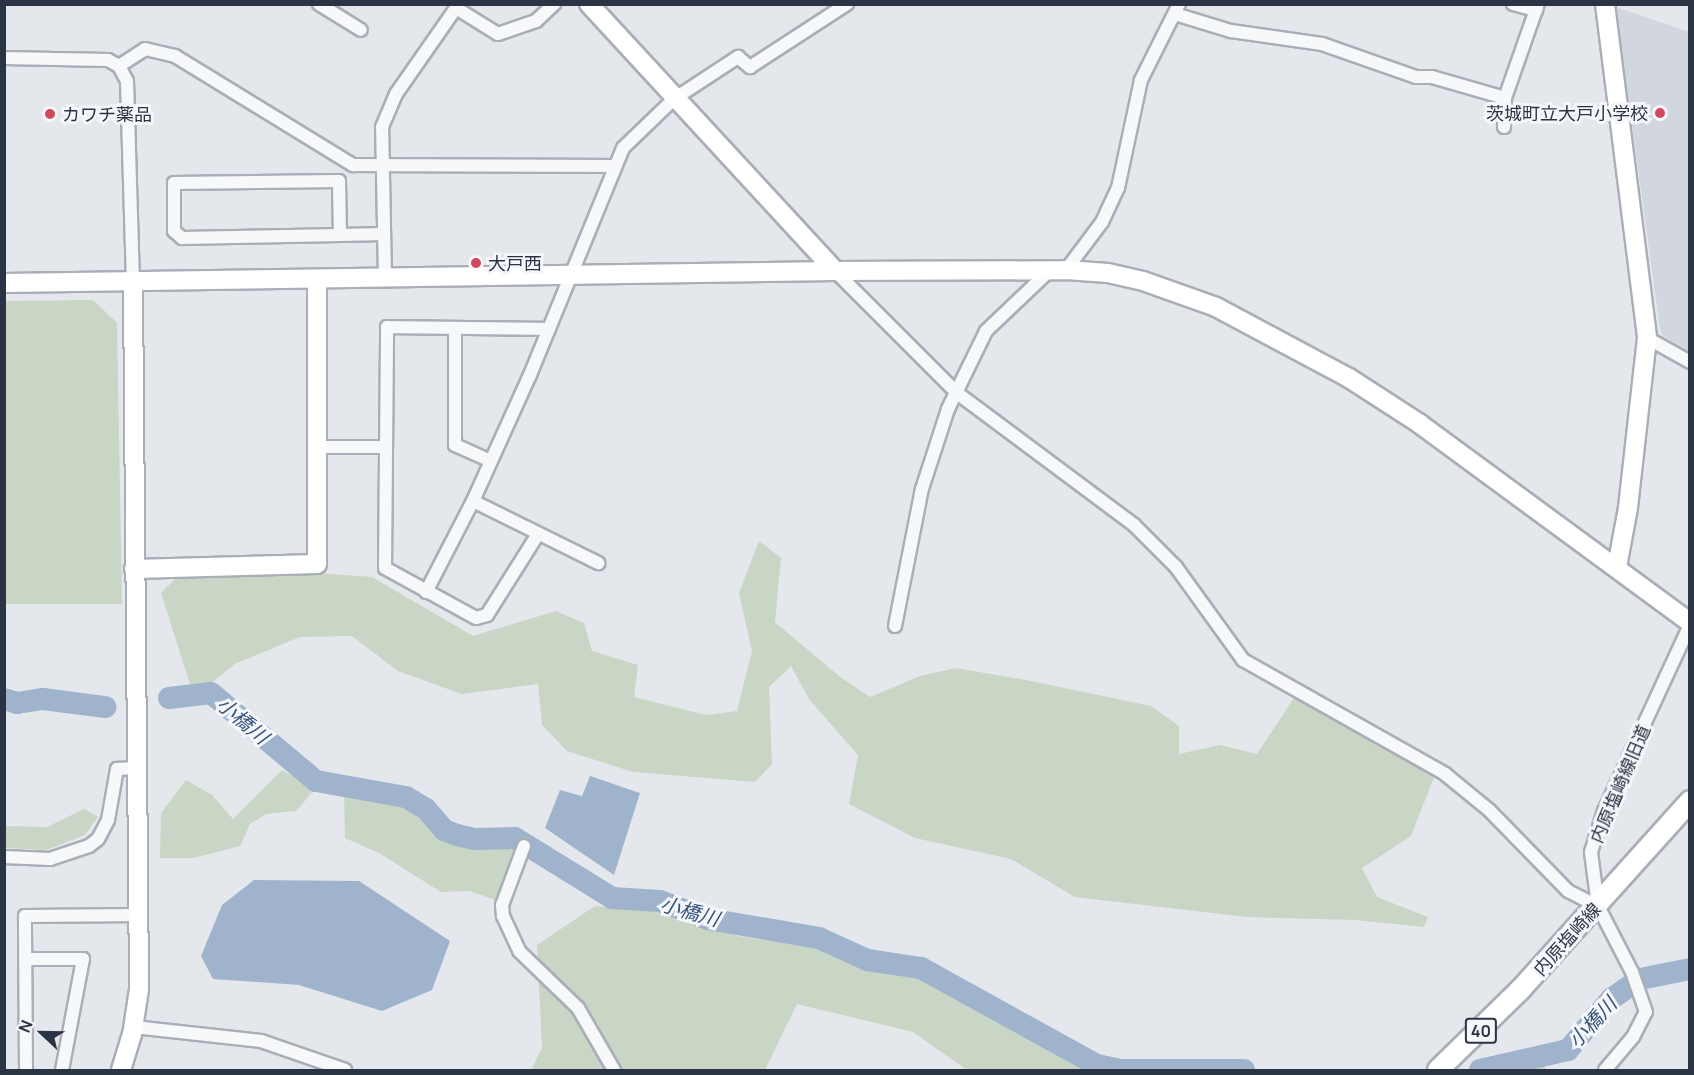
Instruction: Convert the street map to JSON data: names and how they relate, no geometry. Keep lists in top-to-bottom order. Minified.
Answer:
{"streets":{"main road":["内原塩崎線","40"],"street":["内原塩崎線旧道"]},"crossings":[["内原塩崎線旧道","内原塩崎線"]],"water":["小橋川"],"places":["茨城町立大戸小学校","カワチ薬品","大戸西"],"north":"left"}
